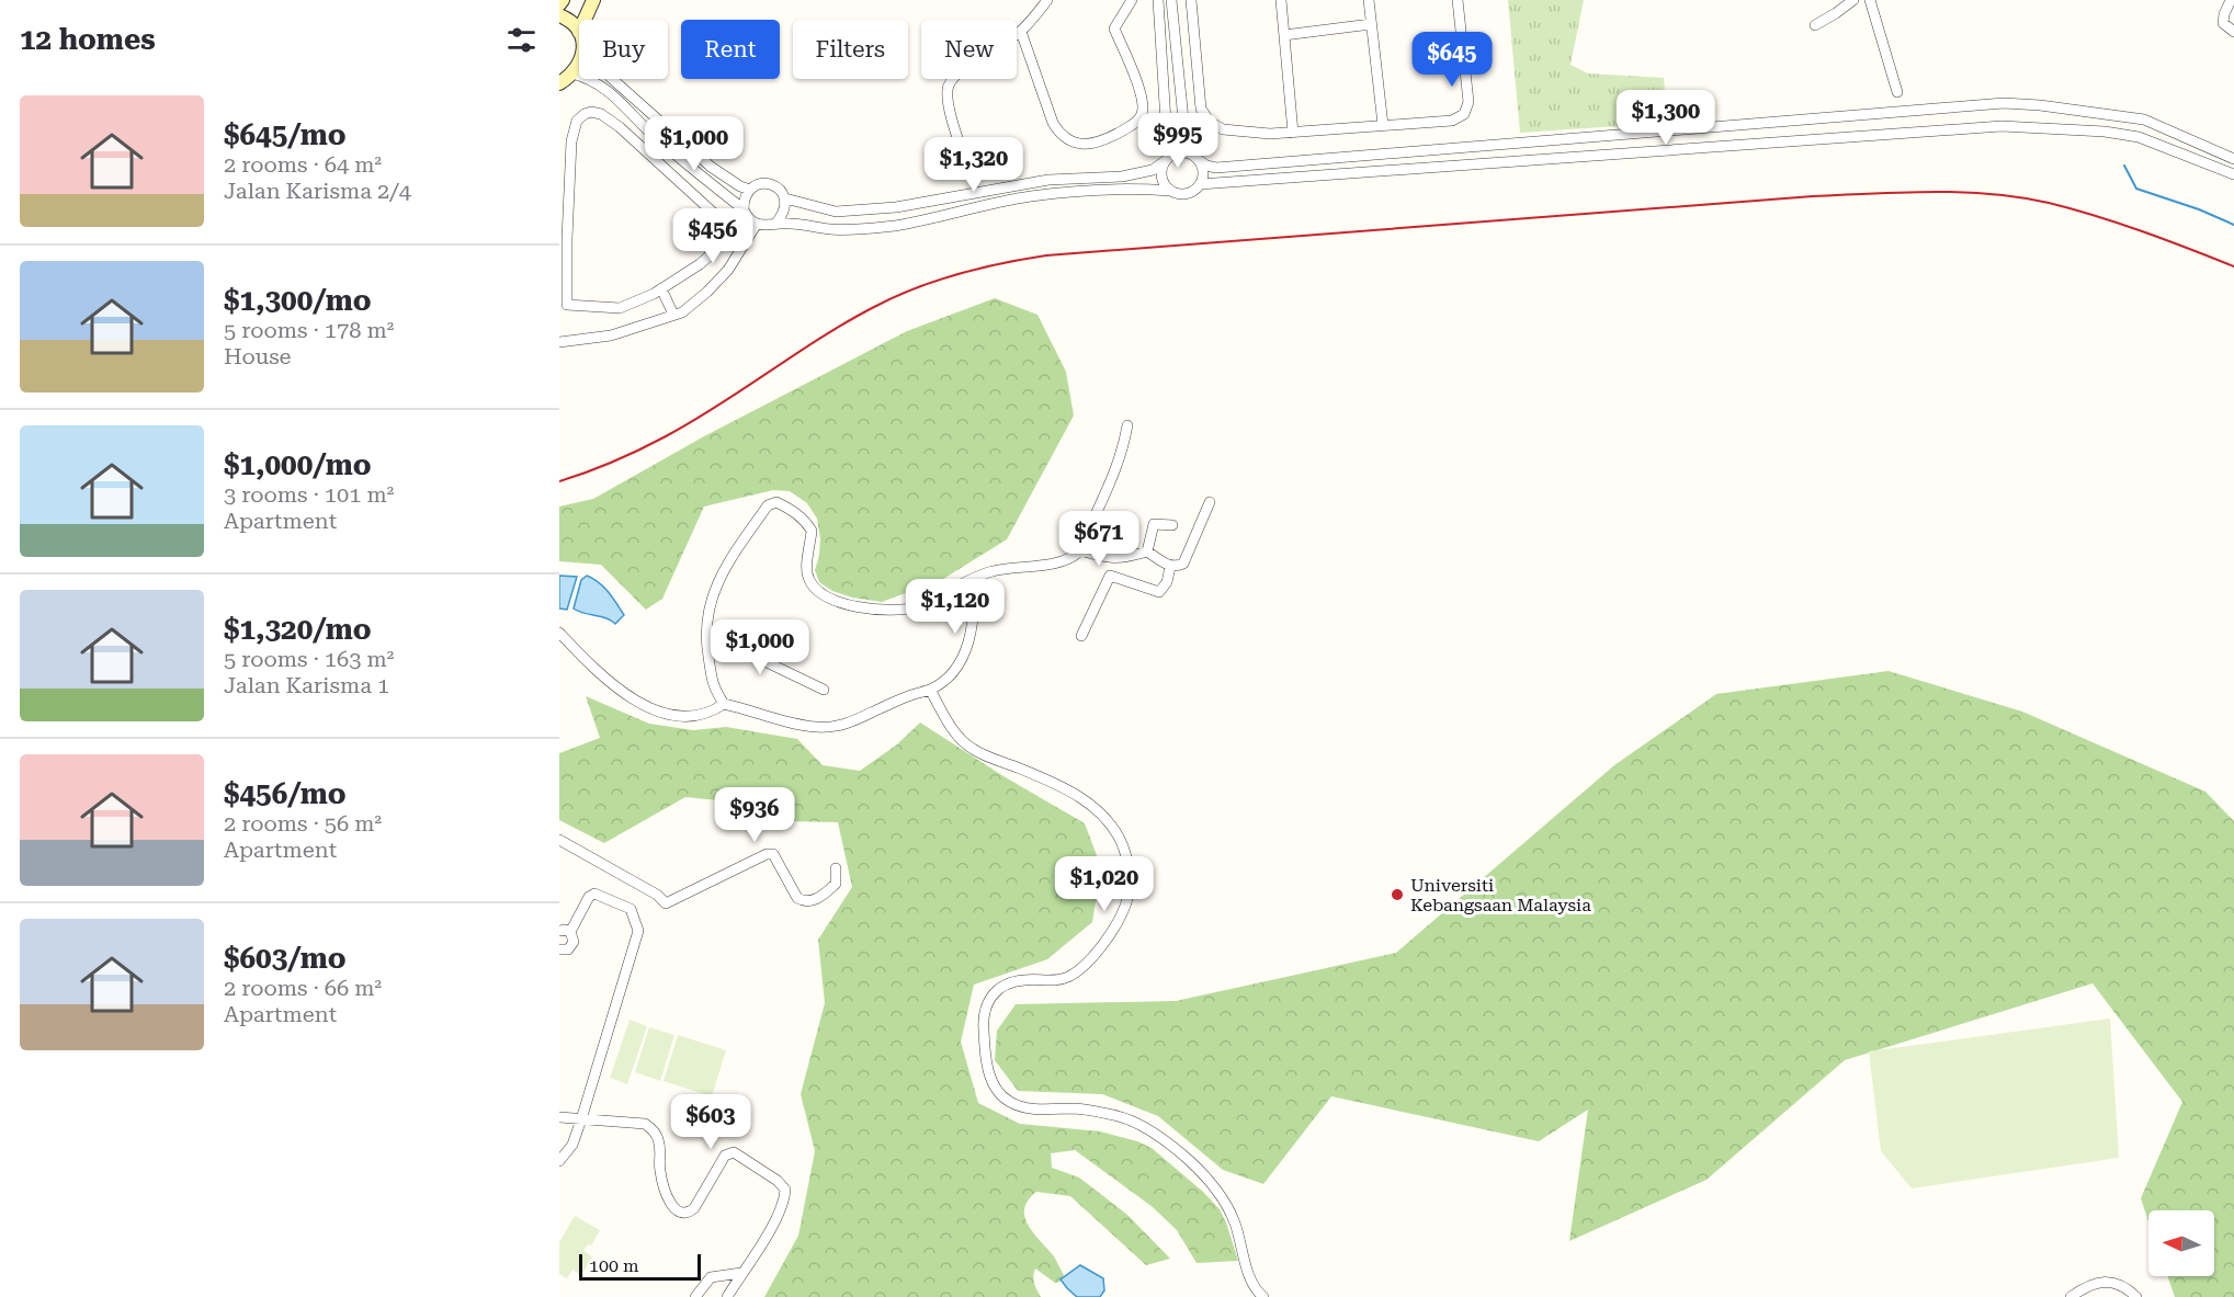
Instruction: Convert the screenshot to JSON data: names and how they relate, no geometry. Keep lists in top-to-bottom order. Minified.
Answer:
{"places":["Universiti Kebangsaan Malaysia"],"scale_bar":"100 m","north":"left","page":{"heading":"12 homes","chip":["Buy","Rent","Filters","New"],"price":["$645","$1,300","$995","$1,000","$1,320","$456","$671","$1,120","$1,000","$936","$1,020","$603"],"list":[{"name":"$645/mo","note":"2 rooms · 64 m² · Jalan Karisma 2/4"},{"name":"$1,300/mo","note":"5 rooms · 178 m² · House"},{"name":"$1,000/mo","note":"3 rooms · 101 m² · Apartment"},{"name":"$1,320/mo","note":"5 rooms · 163 m² · Jalan Karisma 1"},{"name":"$456/mo","note":"2 rooms · 56 m² · Apartment"},{"name":"$603/mo","note":"2 rooms · 66 m² · Apartment"}],"scale":"100 m"}}
